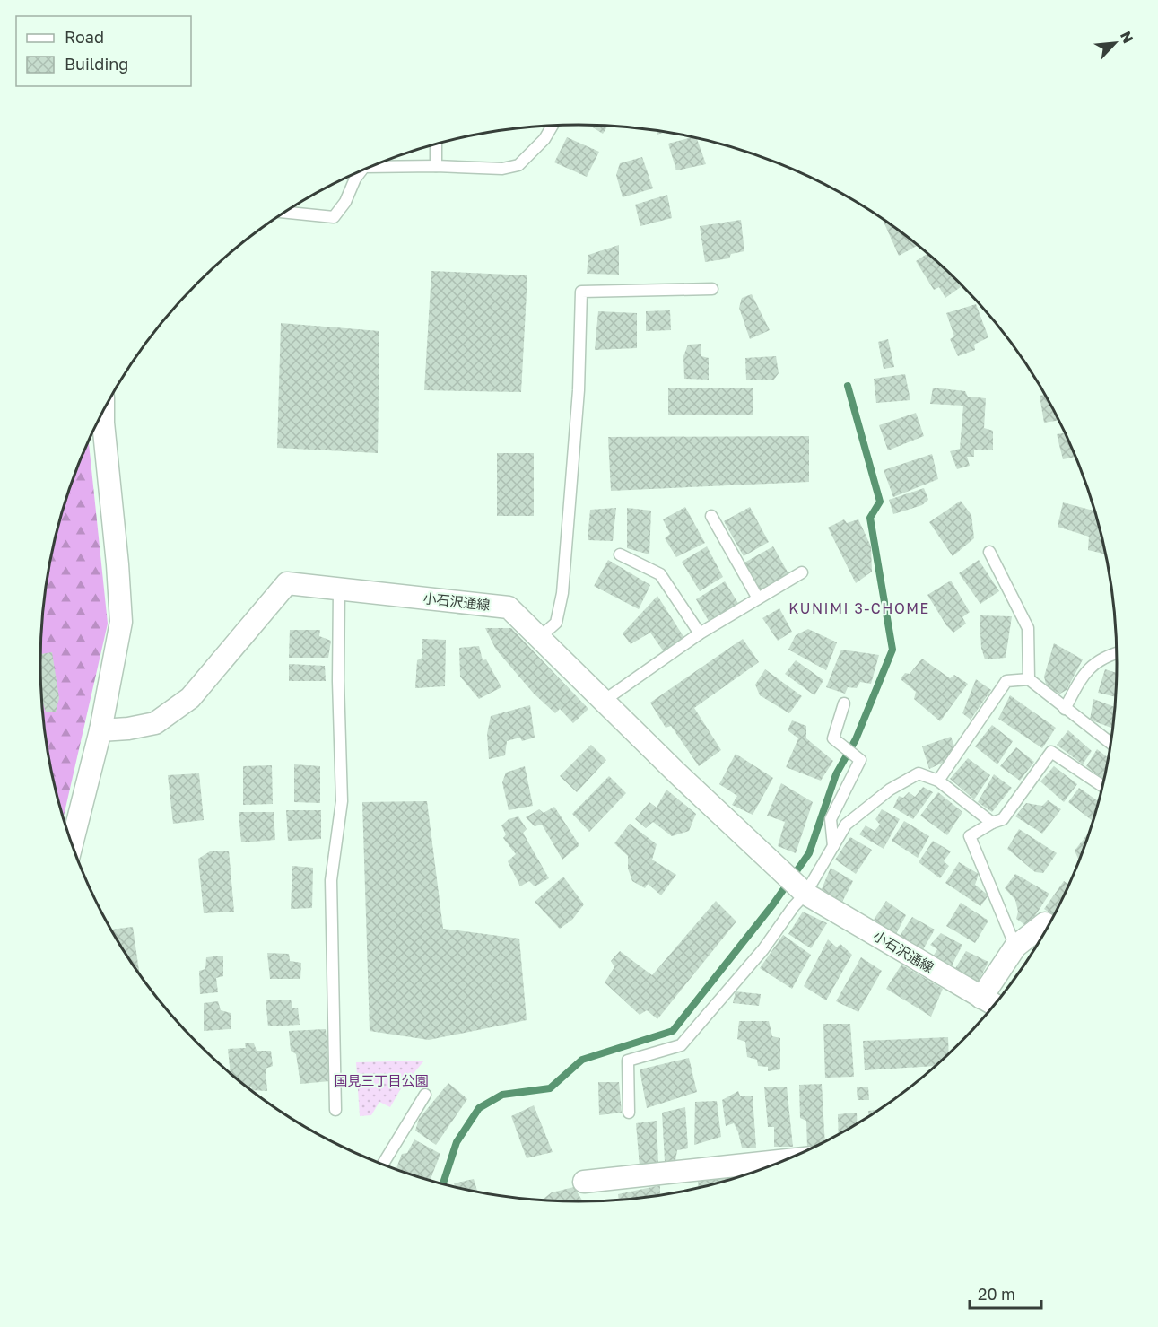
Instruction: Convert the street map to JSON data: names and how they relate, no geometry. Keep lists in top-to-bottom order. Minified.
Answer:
{"streets":{"street":["小石沢通線"]},"districts":["KUNIMI 3-CHOME"],"parks":["国見三丁目公園"],"legend":["Road","Building"],"scale_bar":"20 m","north":"top right"}
